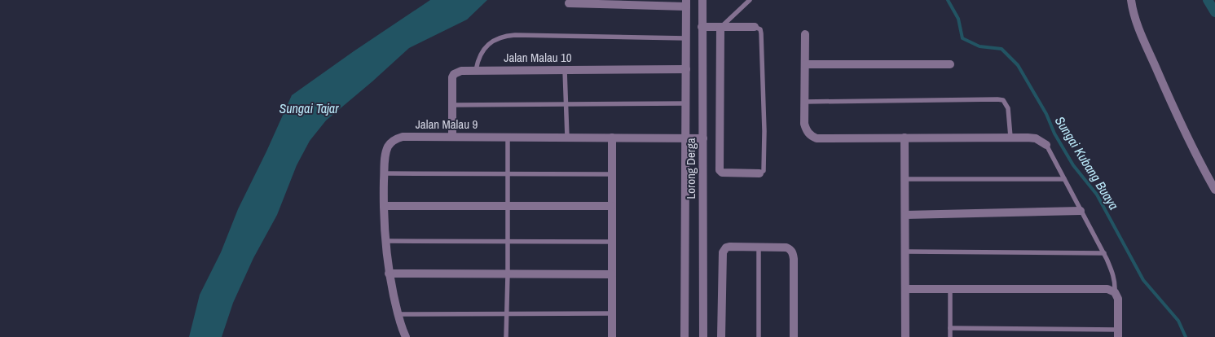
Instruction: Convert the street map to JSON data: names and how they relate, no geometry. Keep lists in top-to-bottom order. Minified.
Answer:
{"streets":{"street":["Jalan Malau 10","Jalan Malau 9","Lorong Derga"]},"crossings":[["Jalan Malau 10","Jalan Malau 9"],["Jalan Malau 9","Lorong Derga"]],"water":["Sungai Tajar","Sungai Kubang Buaya"]}
